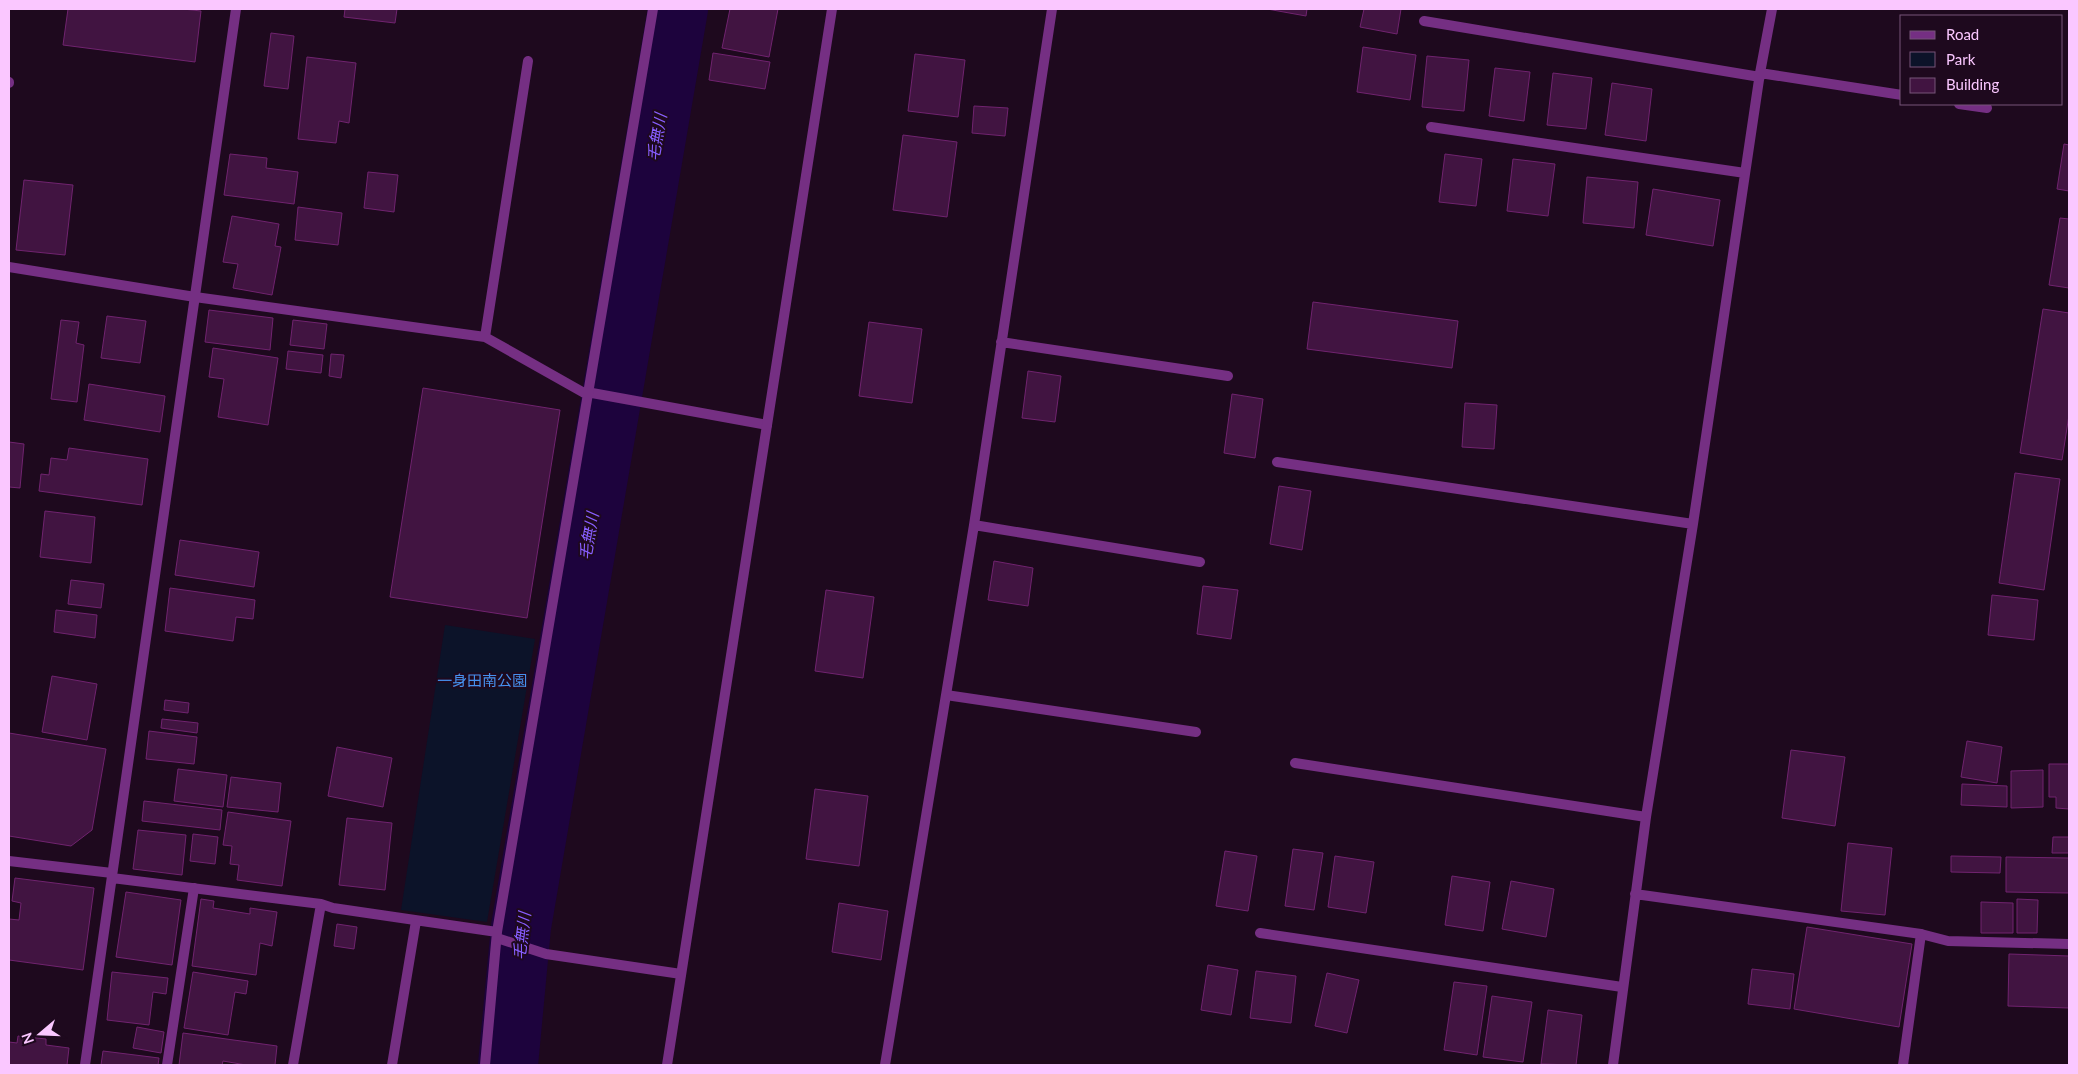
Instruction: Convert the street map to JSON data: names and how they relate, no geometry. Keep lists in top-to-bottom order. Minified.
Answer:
{"water":["毛無川"],"parks":["一身田南公園"],"legend":["Road","Park","Building"],"north":"left"}
